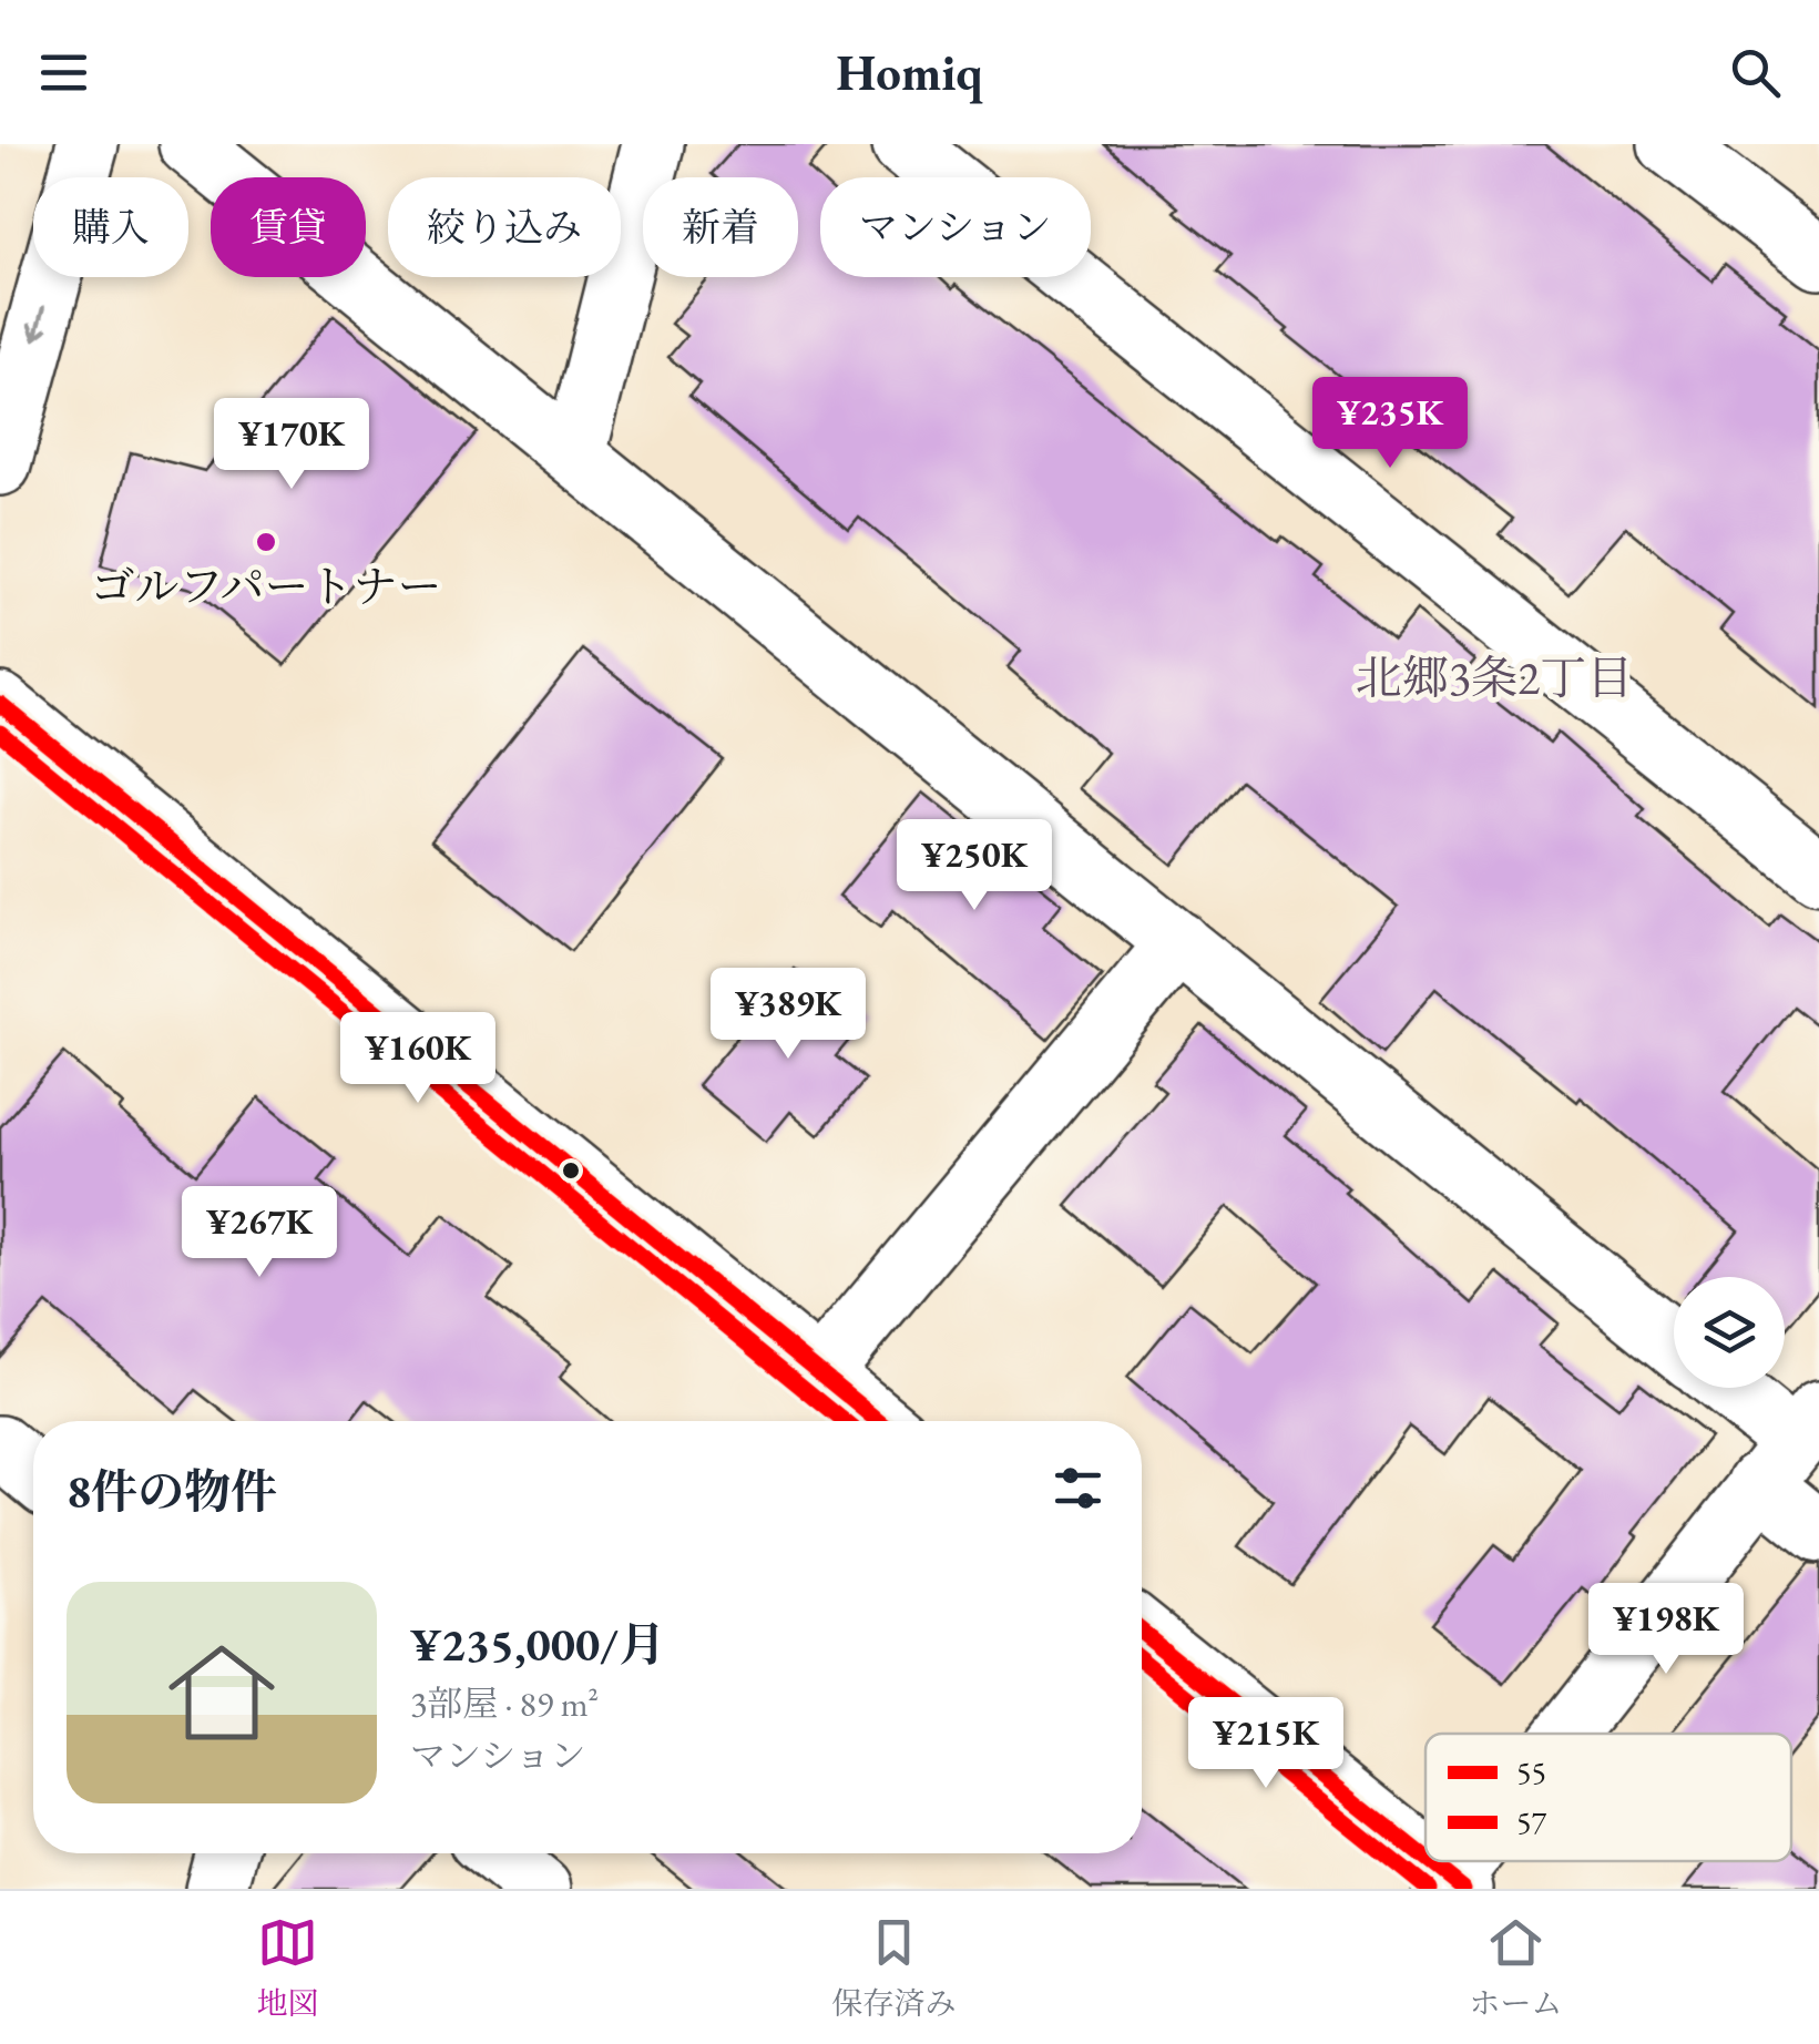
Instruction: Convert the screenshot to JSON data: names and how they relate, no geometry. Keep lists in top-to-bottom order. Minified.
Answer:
{"districts":["北郷3条2丁目"],"places":["ゴルフパートナー"],"lines":["transit line 55","transit line 57"],"legend":["55","57"],"page":{"header":"Homiq","chip":["購入","賃貸","絞り込み","新着","マンション"],"price":["¥235K","¥170K","¥250K","¥389K","¥160K","¥267K","¥198K","¥215K"],"heading":"8件の物件","list":[{"name":"¥235,000/月","note":"3部屋 · 89 m² · マンション"}],"tabs":["地図","保存済み","ホーム"]}}
